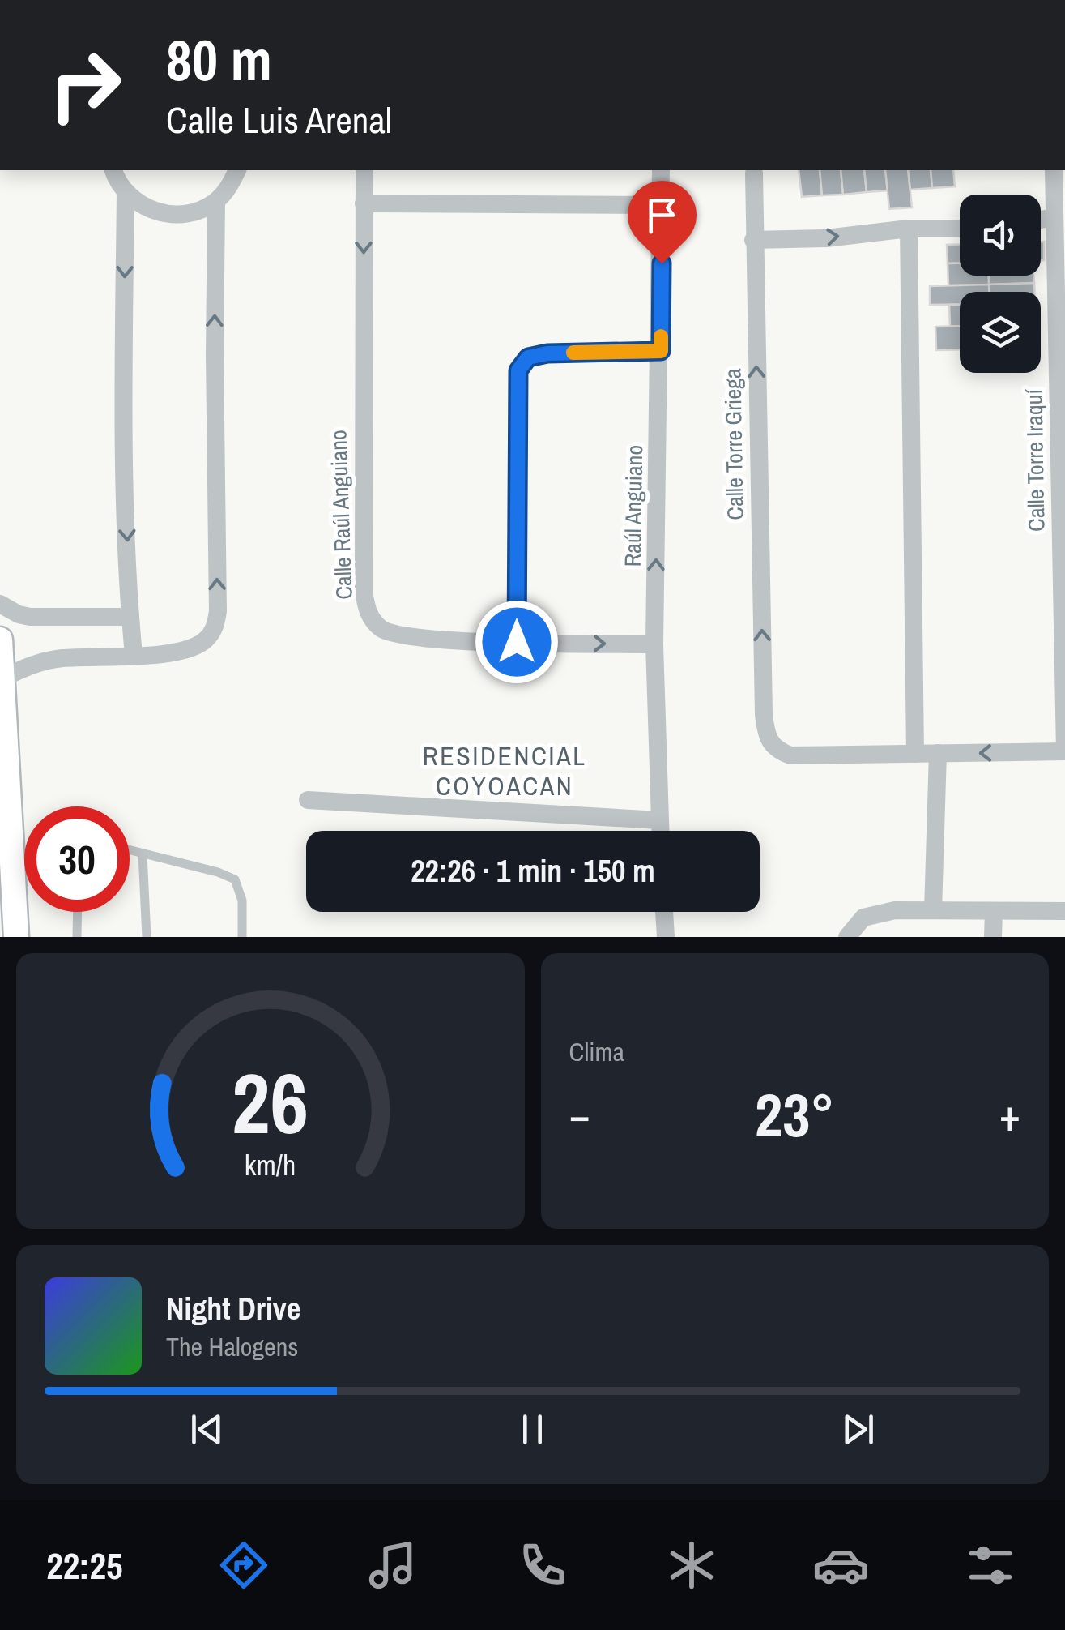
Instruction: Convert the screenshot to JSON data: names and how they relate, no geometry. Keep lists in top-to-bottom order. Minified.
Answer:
{"streets":{"street":["Calle Torre Griega","Calle Torre Iraquí","Raúl Anguiano","Calle Raúl Anguiano"]},"crossings":[["Calle Torre Griega","Calle Torre Iraquí"],["Raúl Anguiano","Calle Raúl Anguiano"]],"one_way":["Raúl Anguiano"],"districts":["RESIDENCIAL COYOACAN"],"page":{"turn":["80 m","Calle Luis Arenal"],"limit":"30","trip":"22:26 · 1 min · 150 m","tile":"Clima","heat":["−","23°","+"],"song":["Night Drive","The Halogens"],"tabs":"22:25","gauge":["26","km/h"]}}
